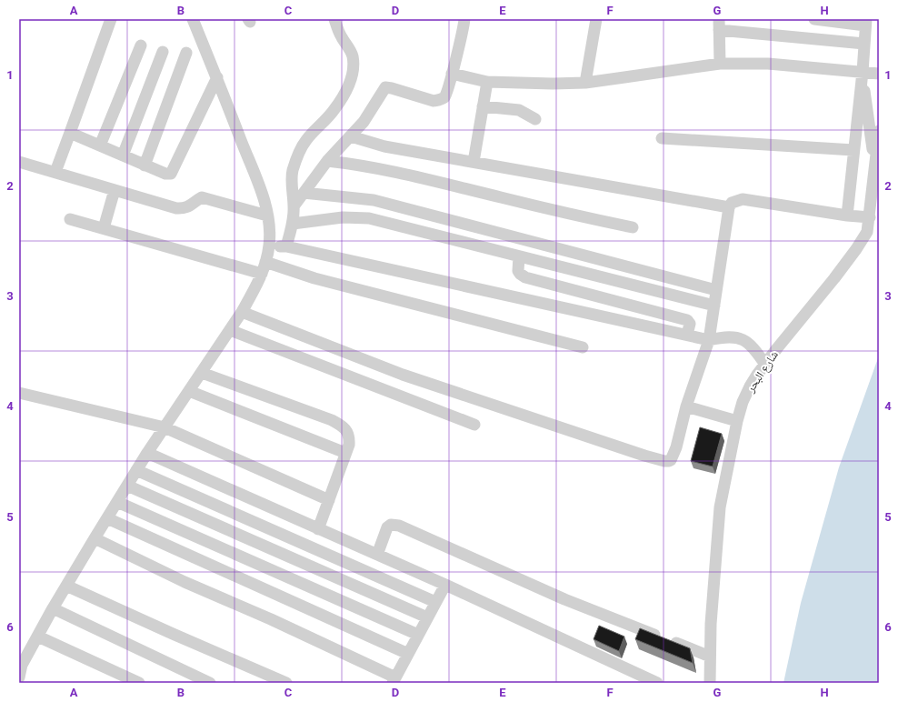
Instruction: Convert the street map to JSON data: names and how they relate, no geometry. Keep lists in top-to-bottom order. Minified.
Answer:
{"streets":{"street":["شارع البحر"]},"grid":{"columns":["A","B","C","D","E","F","G","H"],"rows":["1","2","3","4","5","6"]}}
